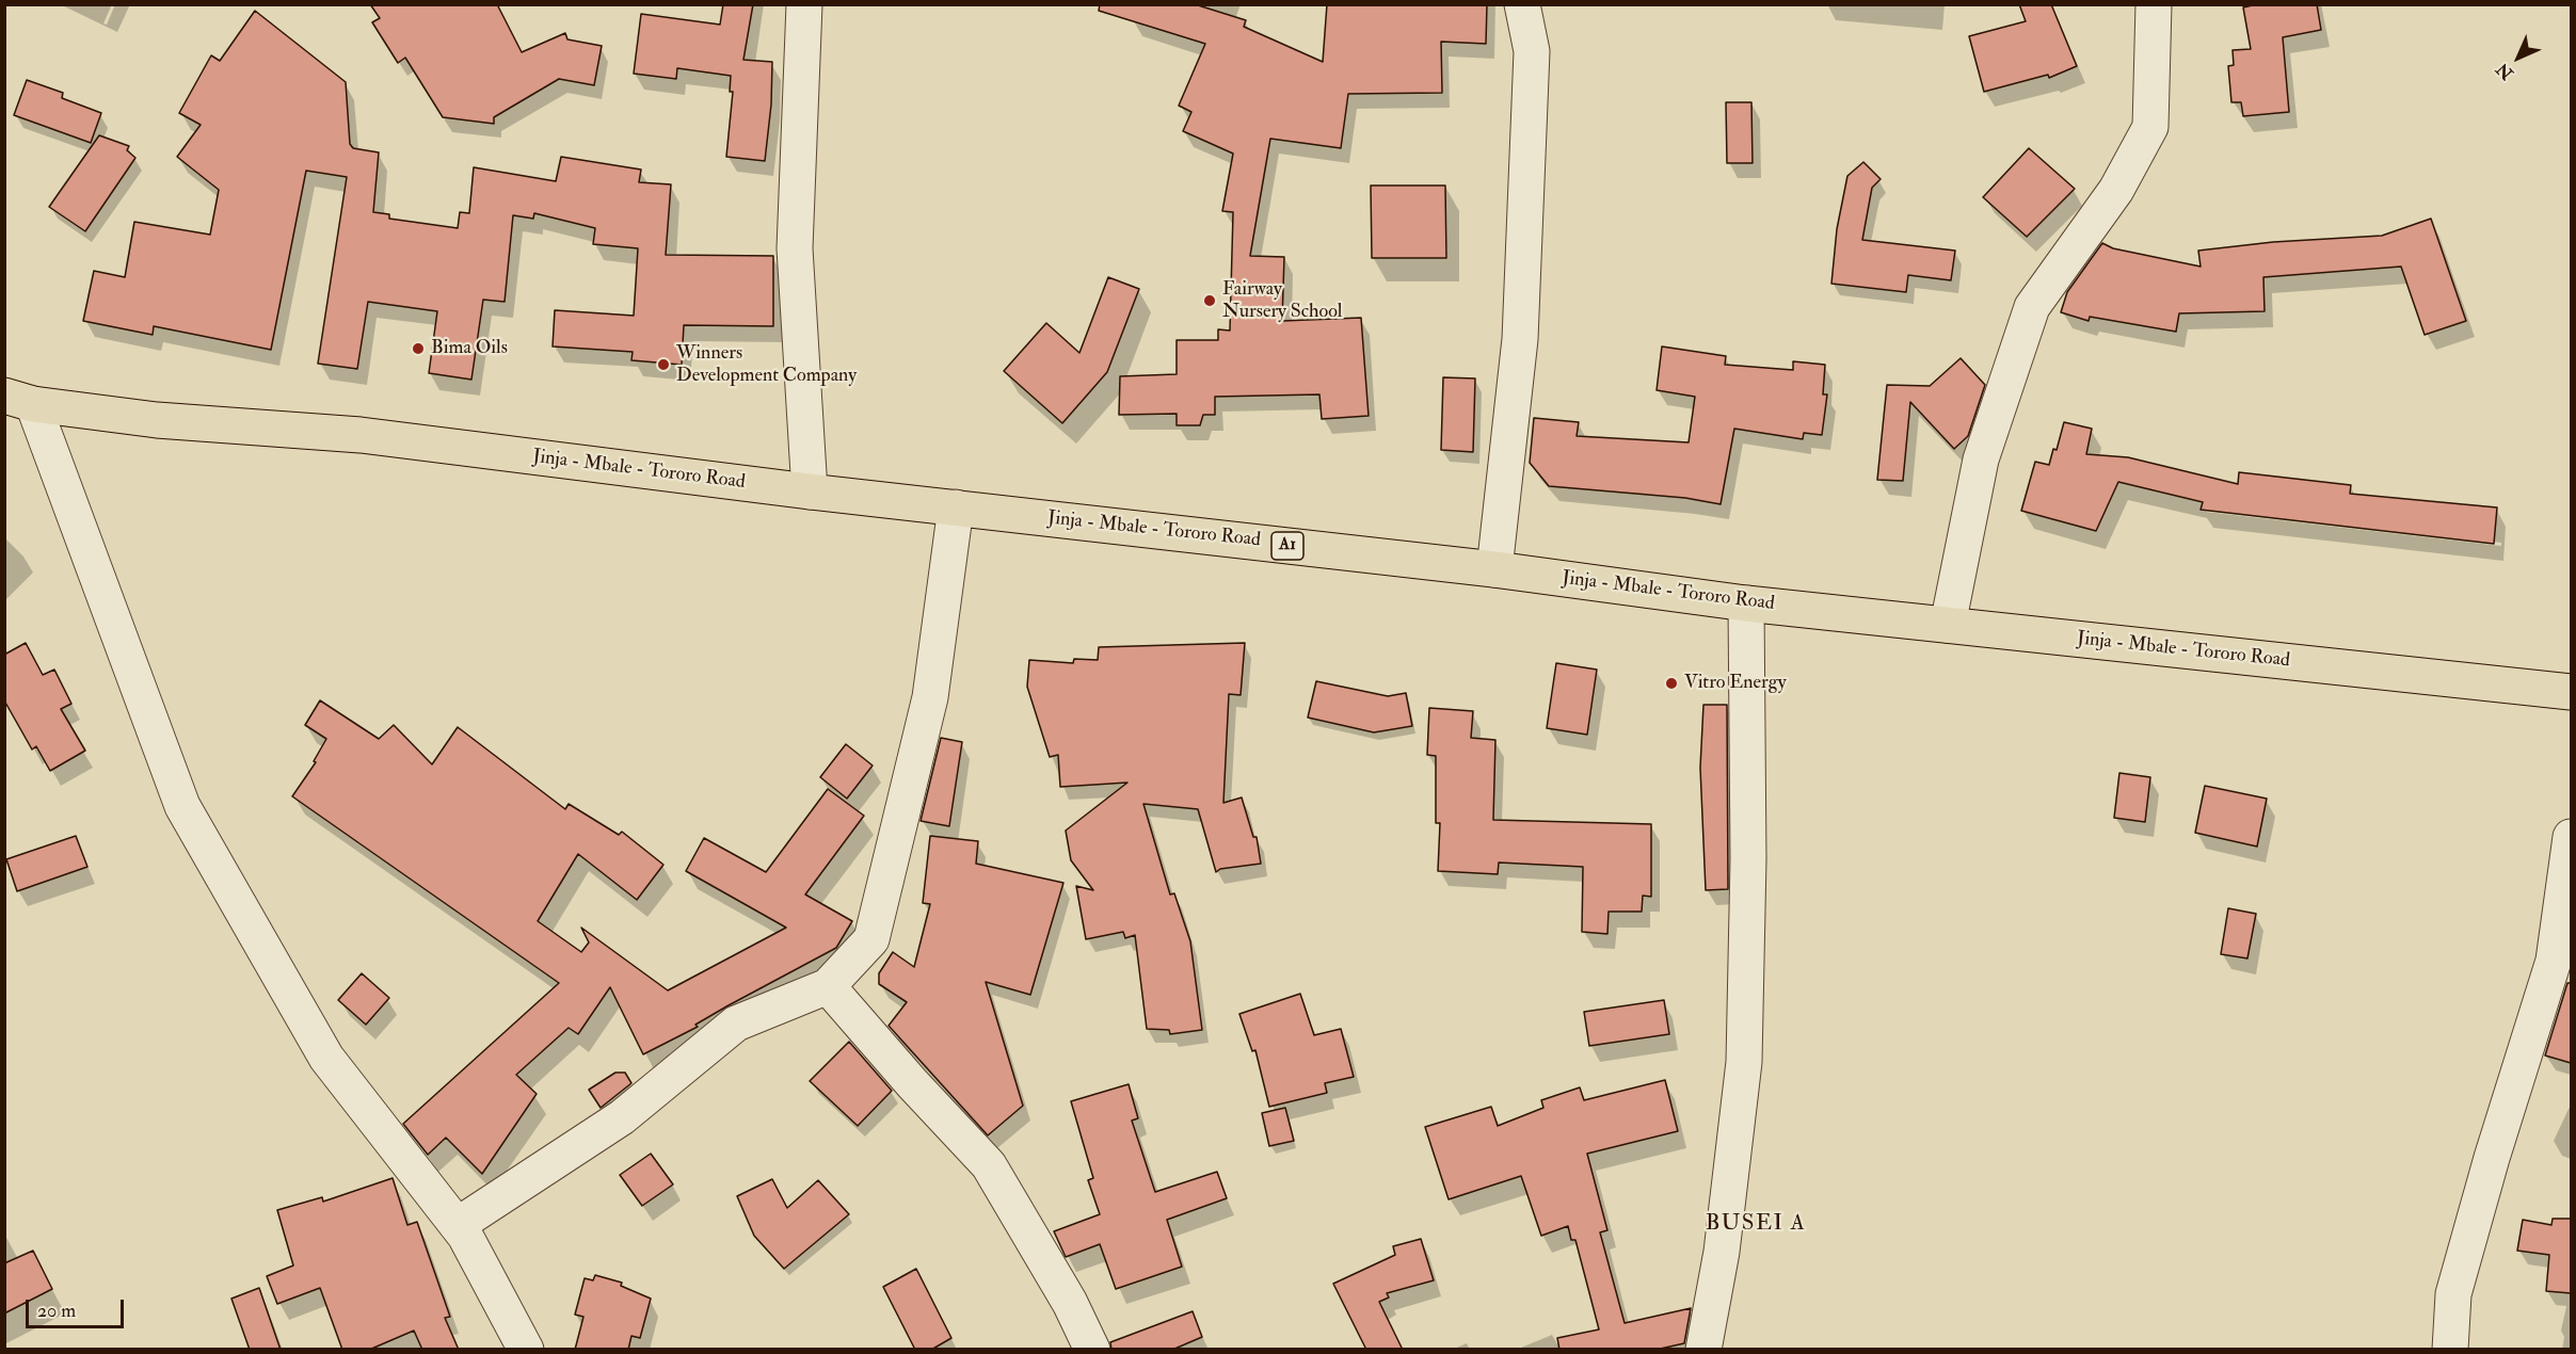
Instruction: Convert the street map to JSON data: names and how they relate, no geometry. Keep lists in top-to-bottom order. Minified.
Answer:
{"streets":{"main road":["Jinja - Mbale - Tororo Road","A1"]},"districts":["BUSEI A"],"places":["Fairway Nursery School","Bima Oils","Winners Development Company","Vitro Energy"],"scale_bar":"20 m","north":"bottom left"}
